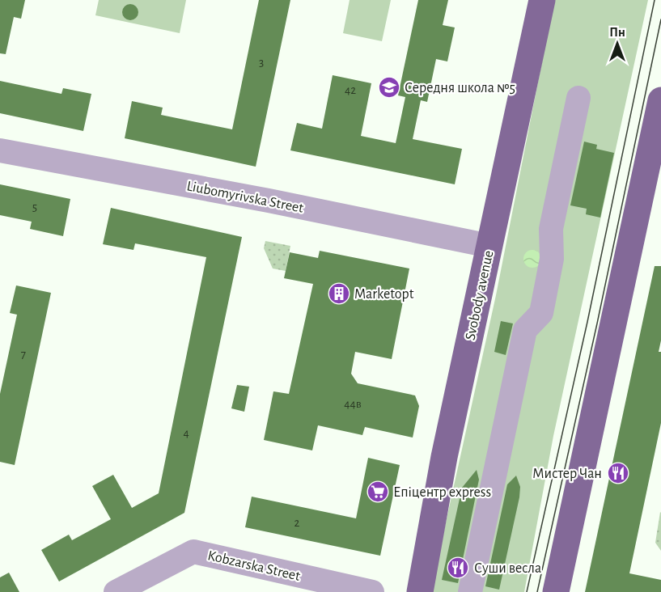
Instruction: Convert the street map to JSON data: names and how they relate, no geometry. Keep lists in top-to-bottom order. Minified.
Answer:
{"streets":{"main road":["Svobody avenue"],"street":["Liubomyrivska Street","Kobzarska Street"]},"crossings":[["Liubomyrivska Street","Svobody avenue"]],"places":{"school or university":["Середня школа №5"],"building":["Marketopt"],"restaurant":["Мистер Чан","Суши весла"],"supermarket":["Епіцентр express"]},"house_numbers":["3","42","5","7","44в","4","2"],"north":"top"}
